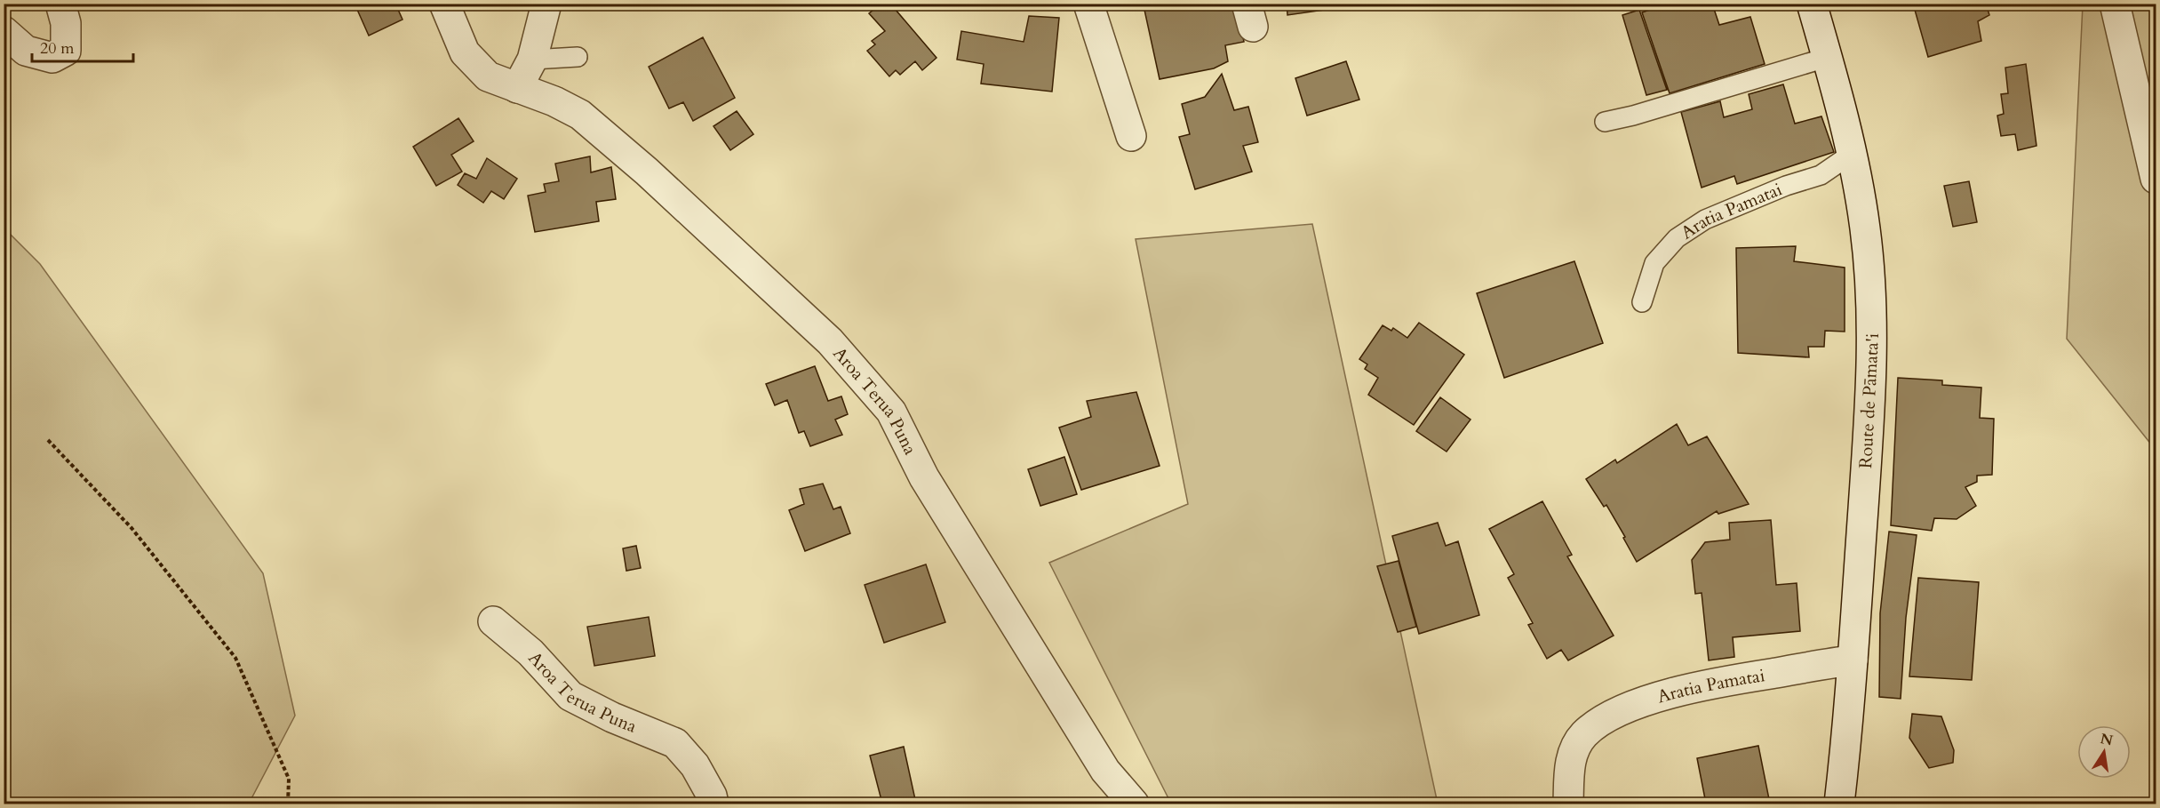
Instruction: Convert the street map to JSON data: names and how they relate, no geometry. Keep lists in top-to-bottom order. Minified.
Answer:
{"streets":{"street":["Aratia Pamatai","Route de Pāmata'i","Aroa Terua Puna"]},"crossings":[["Aratia Pamatai","Route de Pāmata'i"]],"scale_bar":"20 m","north":"top"}
